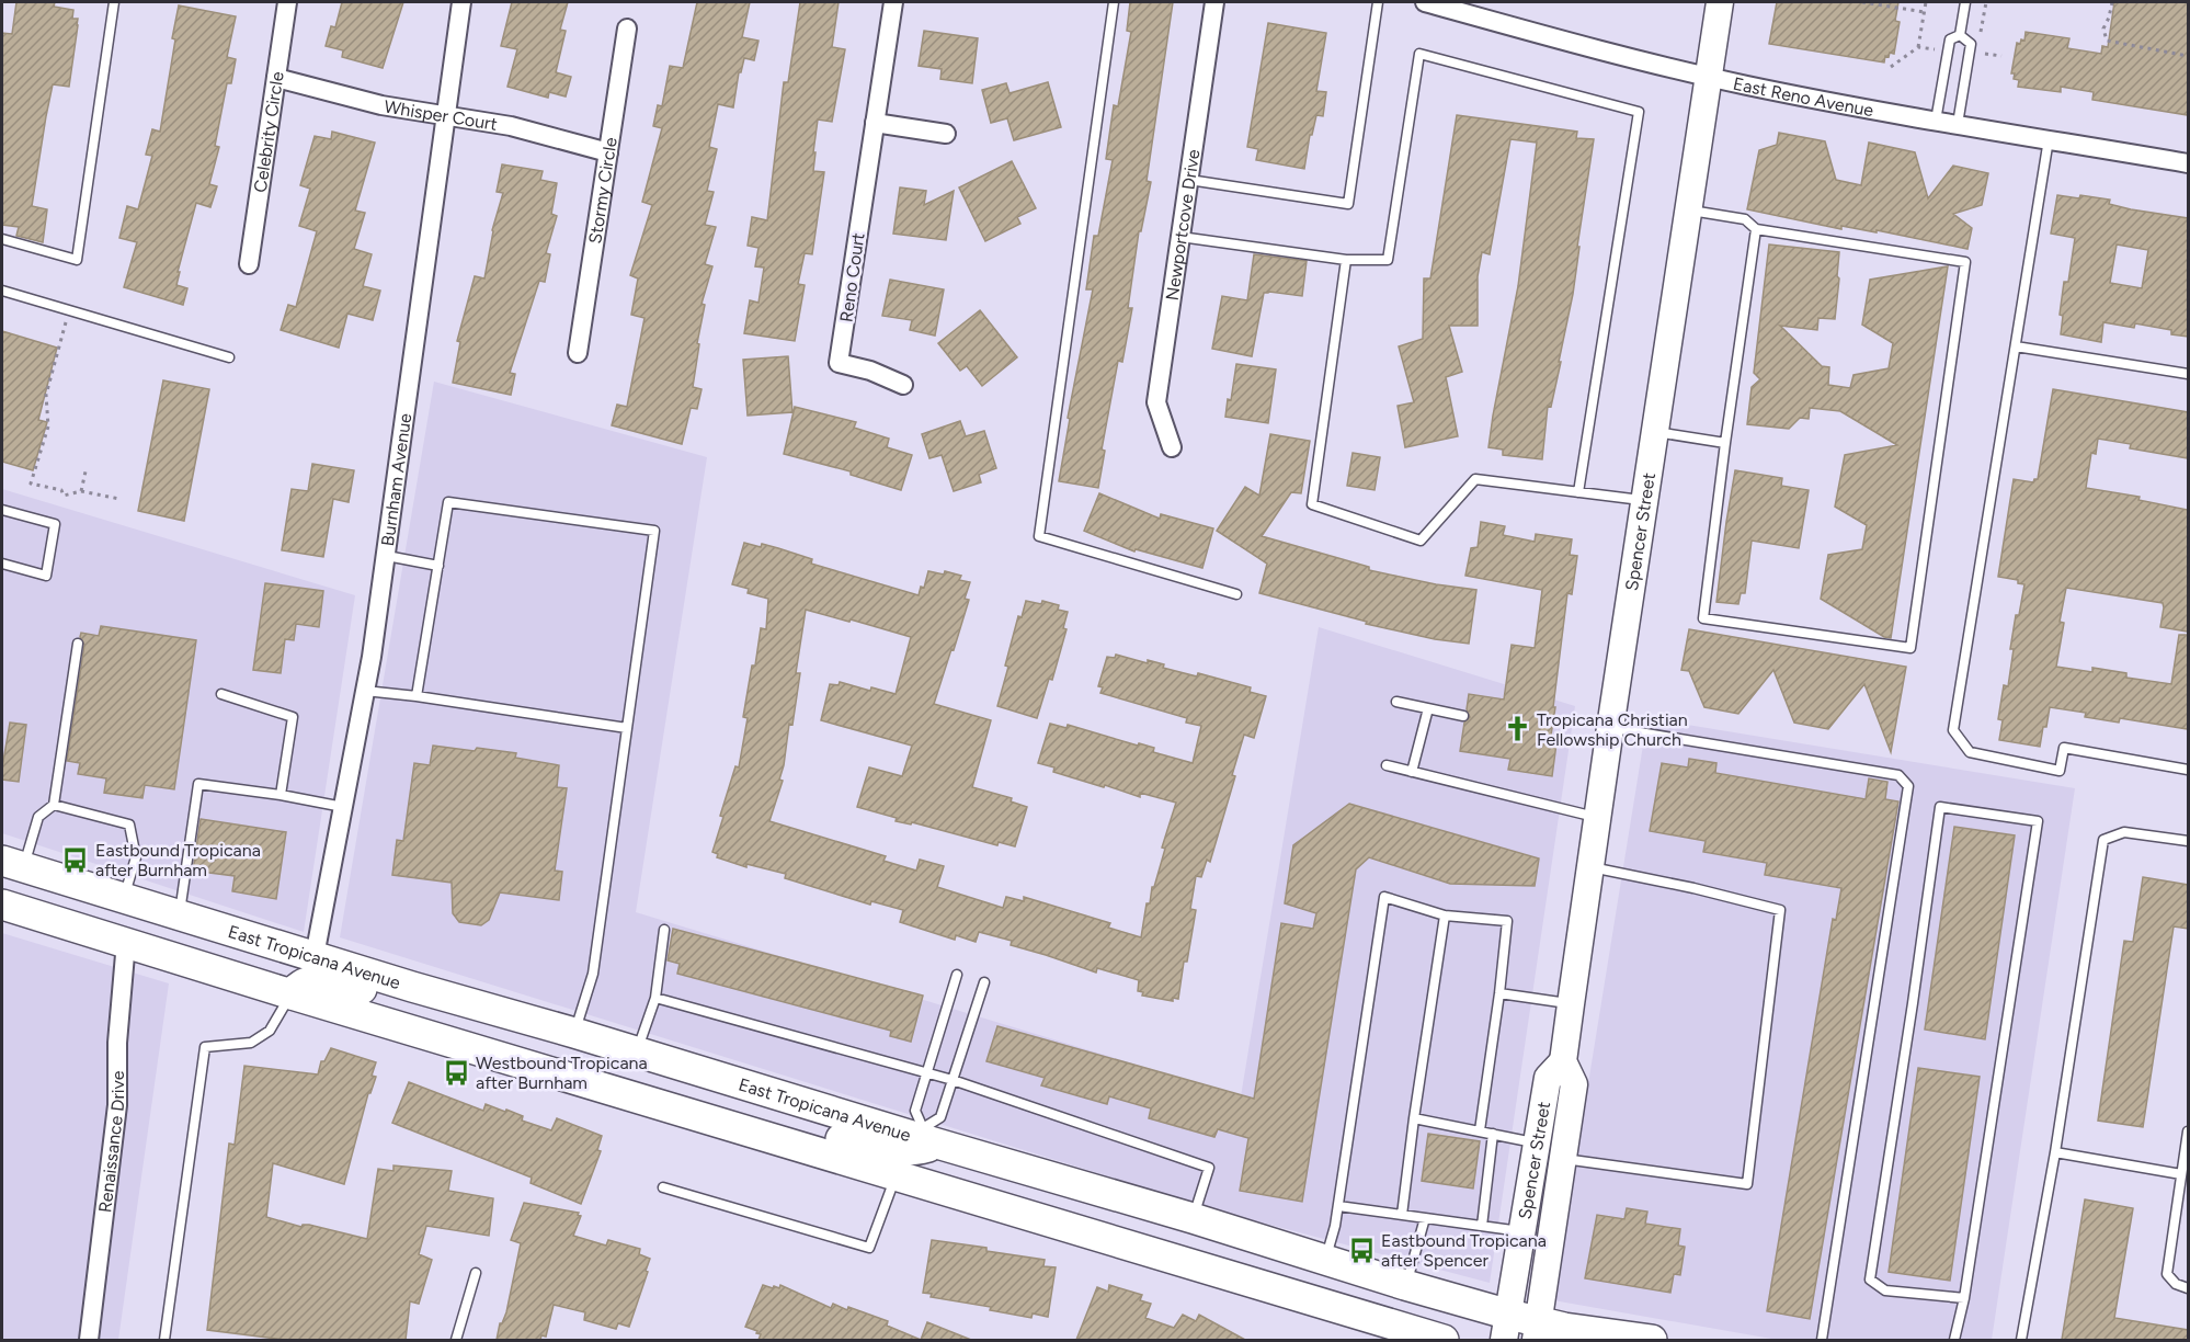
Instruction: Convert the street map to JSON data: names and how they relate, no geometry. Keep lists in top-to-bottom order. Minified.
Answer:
{"streets":{"main road":["East Tropicana Avenue"],"street":["East Reno Avenue","Whisper Court","Celebrity Circle","Stormy Circle","Newportcove Drive","Reno Court","Burnham Avenue","Spencer Street","Renaissance Drive"]},"crossings":[["East Reno Avenue","Spencer Street"],["Whisper Court","Celebrity Circle"],["Whisper Court","Stormy Circle"],["Whisper Court","Burnham Avenue"],["Burnham Avenue","East Tropicana Avenue"],["Spencer Street","East Tropicana Avenue"]],"places":{"church":["Tropicana Christian Fellowship Church"],"bus stop":["Eastbound Tropicana after Burnham","Westbound Tropicana after Burnham","Eastbound Tropicana after Spencer"]}}
